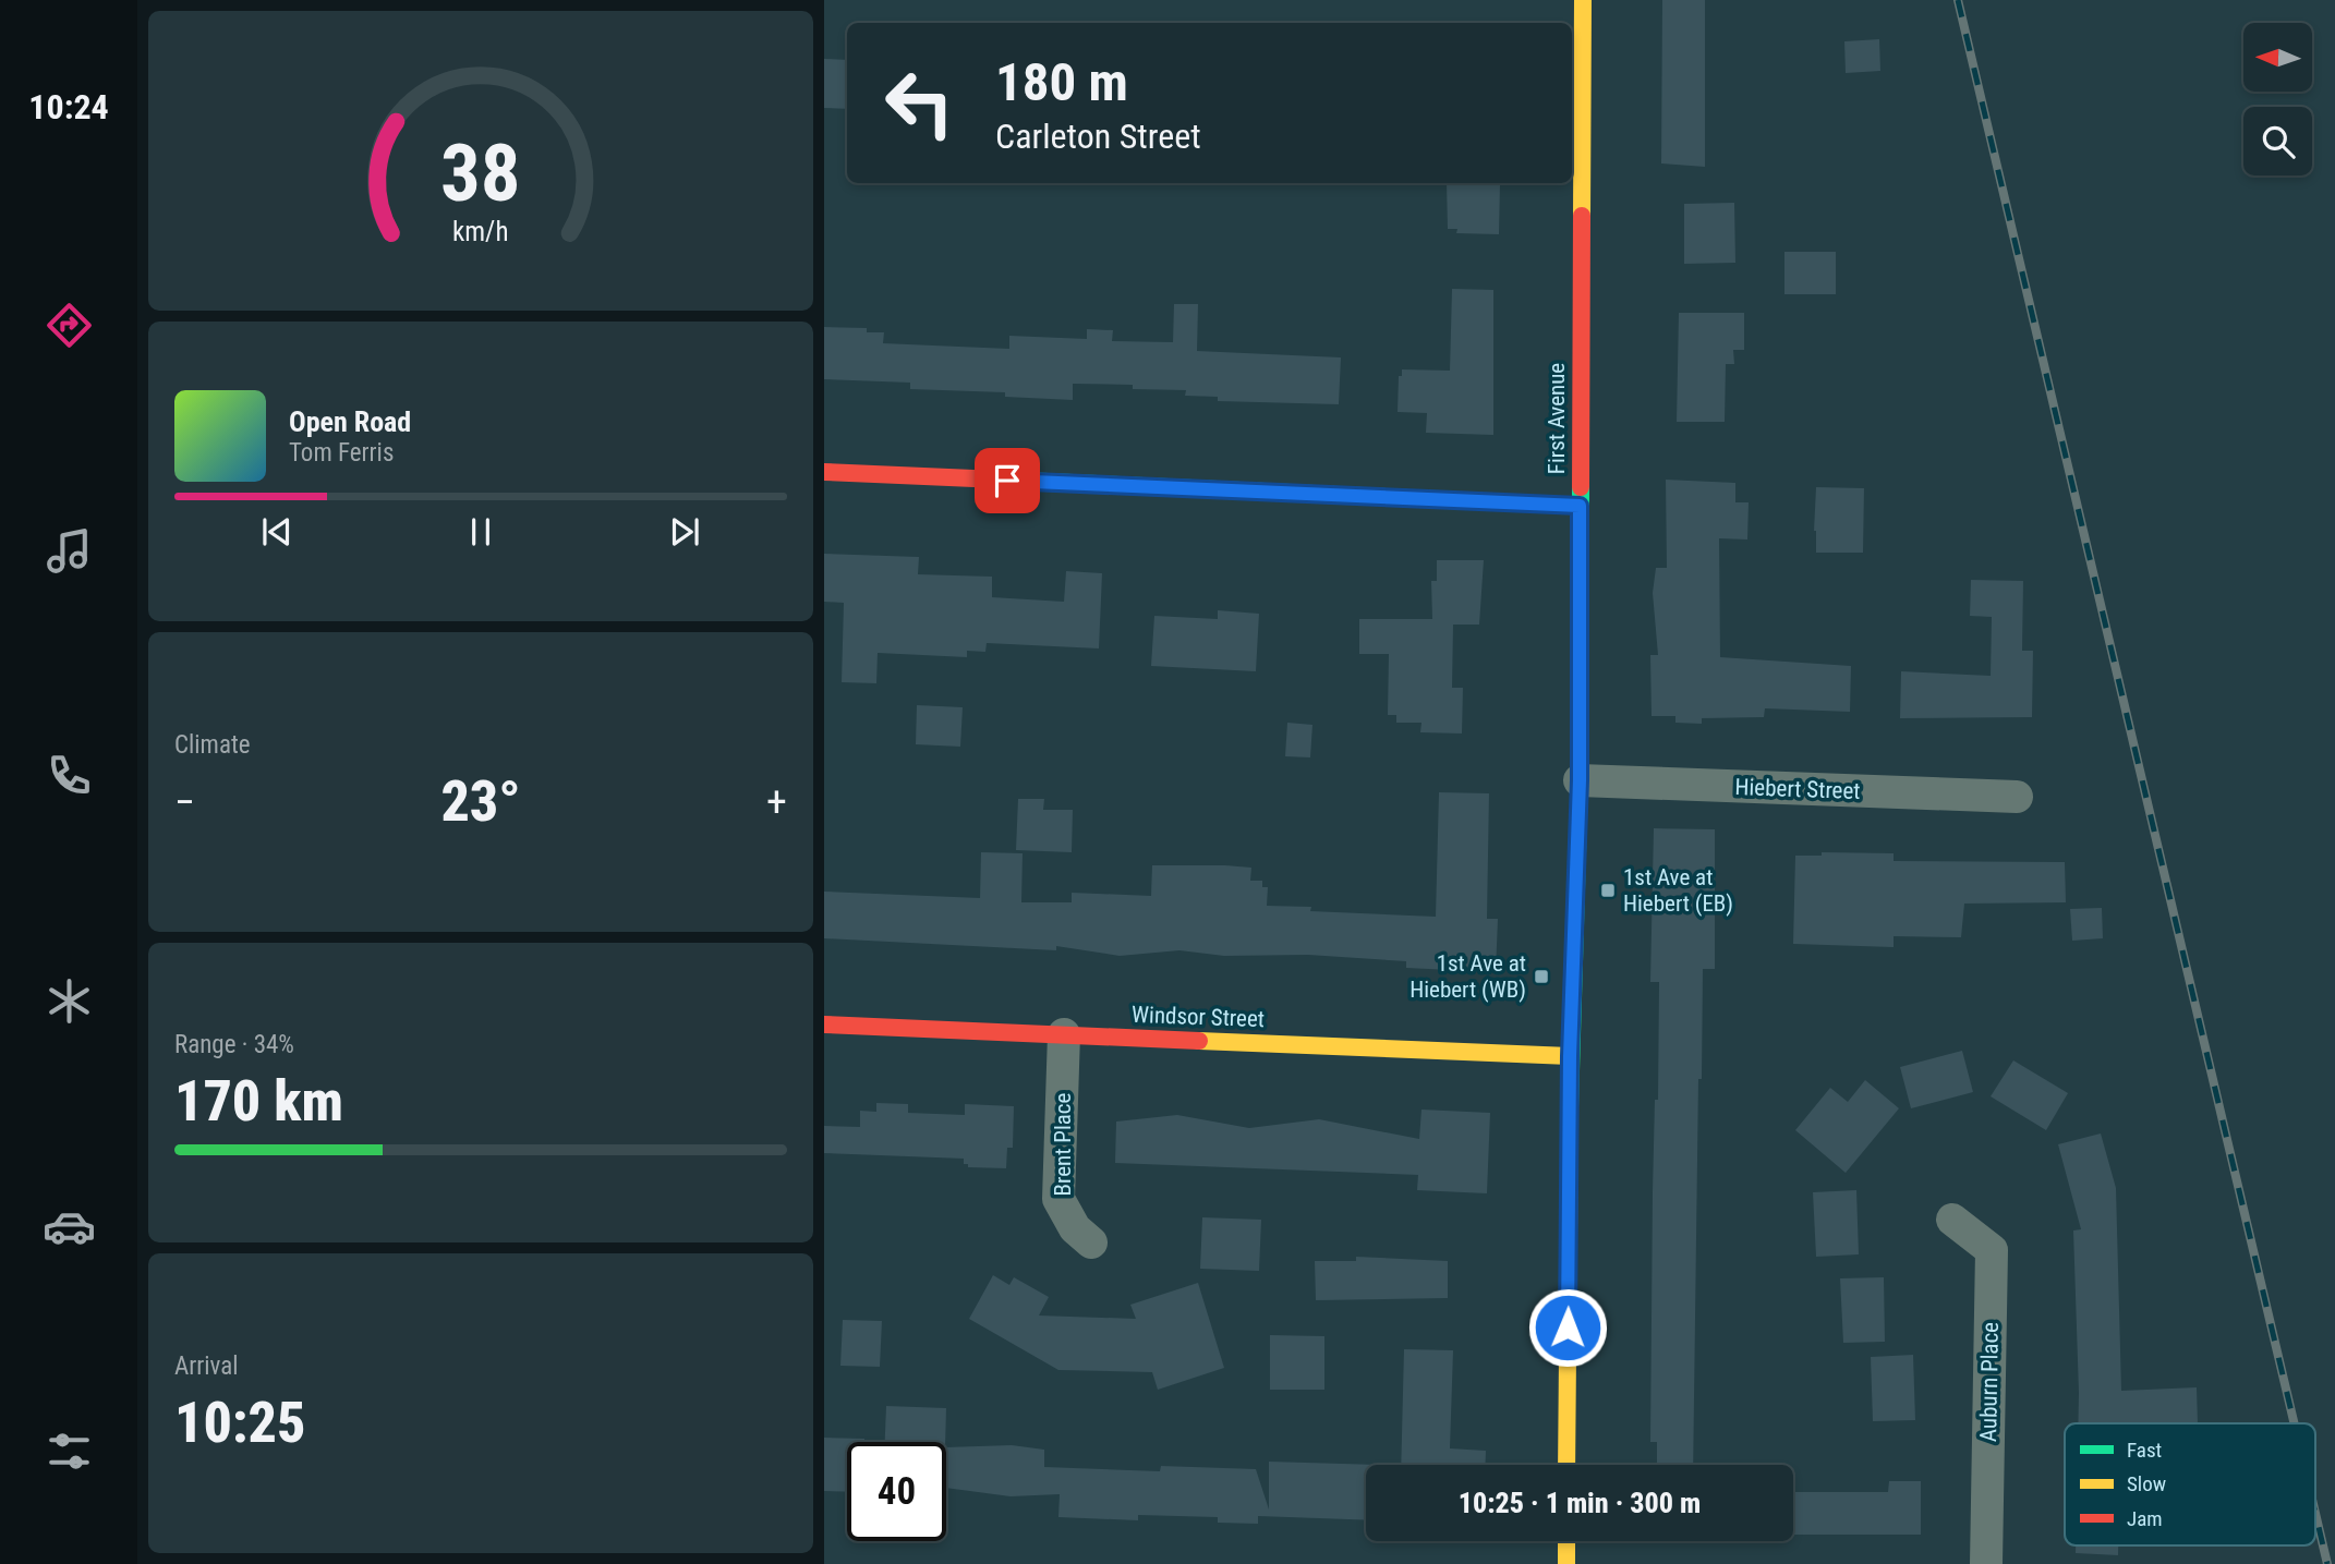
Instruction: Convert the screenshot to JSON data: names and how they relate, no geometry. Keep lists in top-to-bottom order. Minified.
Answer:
{"streets":{"street":["First Avenue","Hiebert Street","Windsor Street","Brent Place","Auburn Place"]},"crossings":[["First Avenue","Hiebert Street"],["First Avenue","Windsor Street"],["Windsor Street","Brent Place"]],"places":{"transit":["1st Ave at Hiebert (EB)","1st Ave at Hiebert (WB)"]},"legend":["Fast","Slow","Jam"],"north":"left","page":{"tabs":"10:24","turn":["180 m","Carleton Street"],"song":["Open Road","Tom Ferris"],"tile":["Climate",["Range · 34%","170 km"],["Arrival","10:25"]],"heat":["−","23°","+"],"limit":"40","trip":"10:25 · 1 min · 300 m","gauge":["38","km/h"]}}
